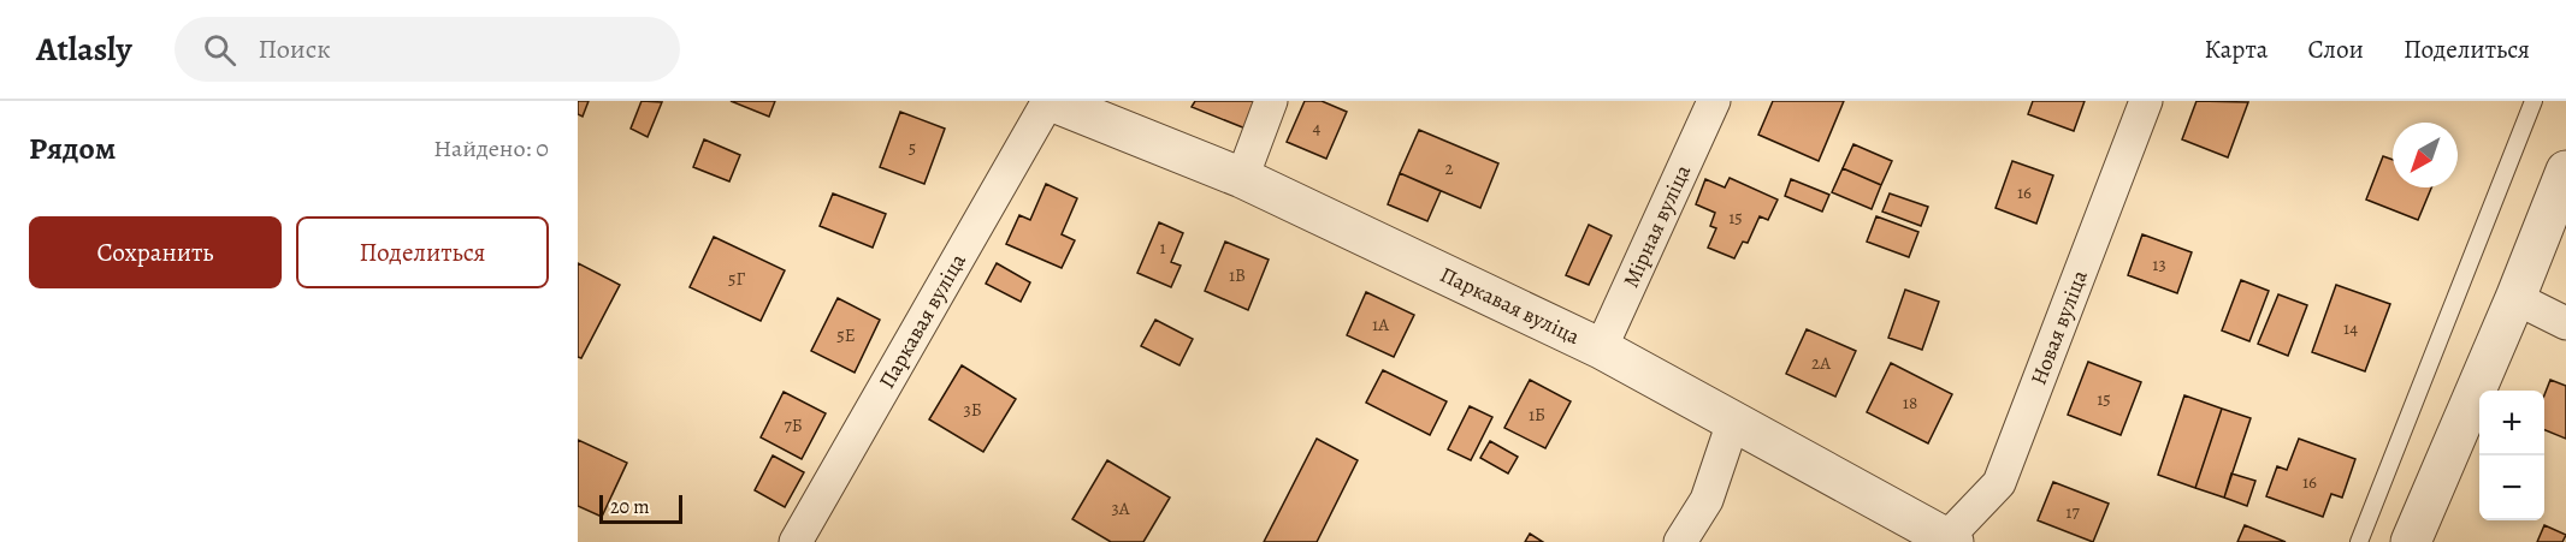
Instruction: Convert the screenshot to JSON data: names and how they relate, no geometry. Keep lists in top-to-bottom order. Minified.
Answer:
{"streets":{"street":["Мірная вуліца","Паркавая вуліца","Новая вуліца"]},"crossings":[["Мірная вуліца","Паркавая вуліца"],["Паркавая вуліца","Новая вуліца"]],"house_numbers":["4","5","2","16","15","1","13","1В","5Г","1А","14","5Е","2А","15","18","3Б","1Б","7Б","16","3А","17"],"scale_bar":"20 m","north":"bottom left","page":{"header":"Atlasly","search":"Поиск","nav":["Карта","Слои","Поделиться"],"heading":["Рядом","Найдено: 0"],"buttons":["Сохранить","Поделиться"],"map_buttons":["+","−"],"scale":"20 m"}}
